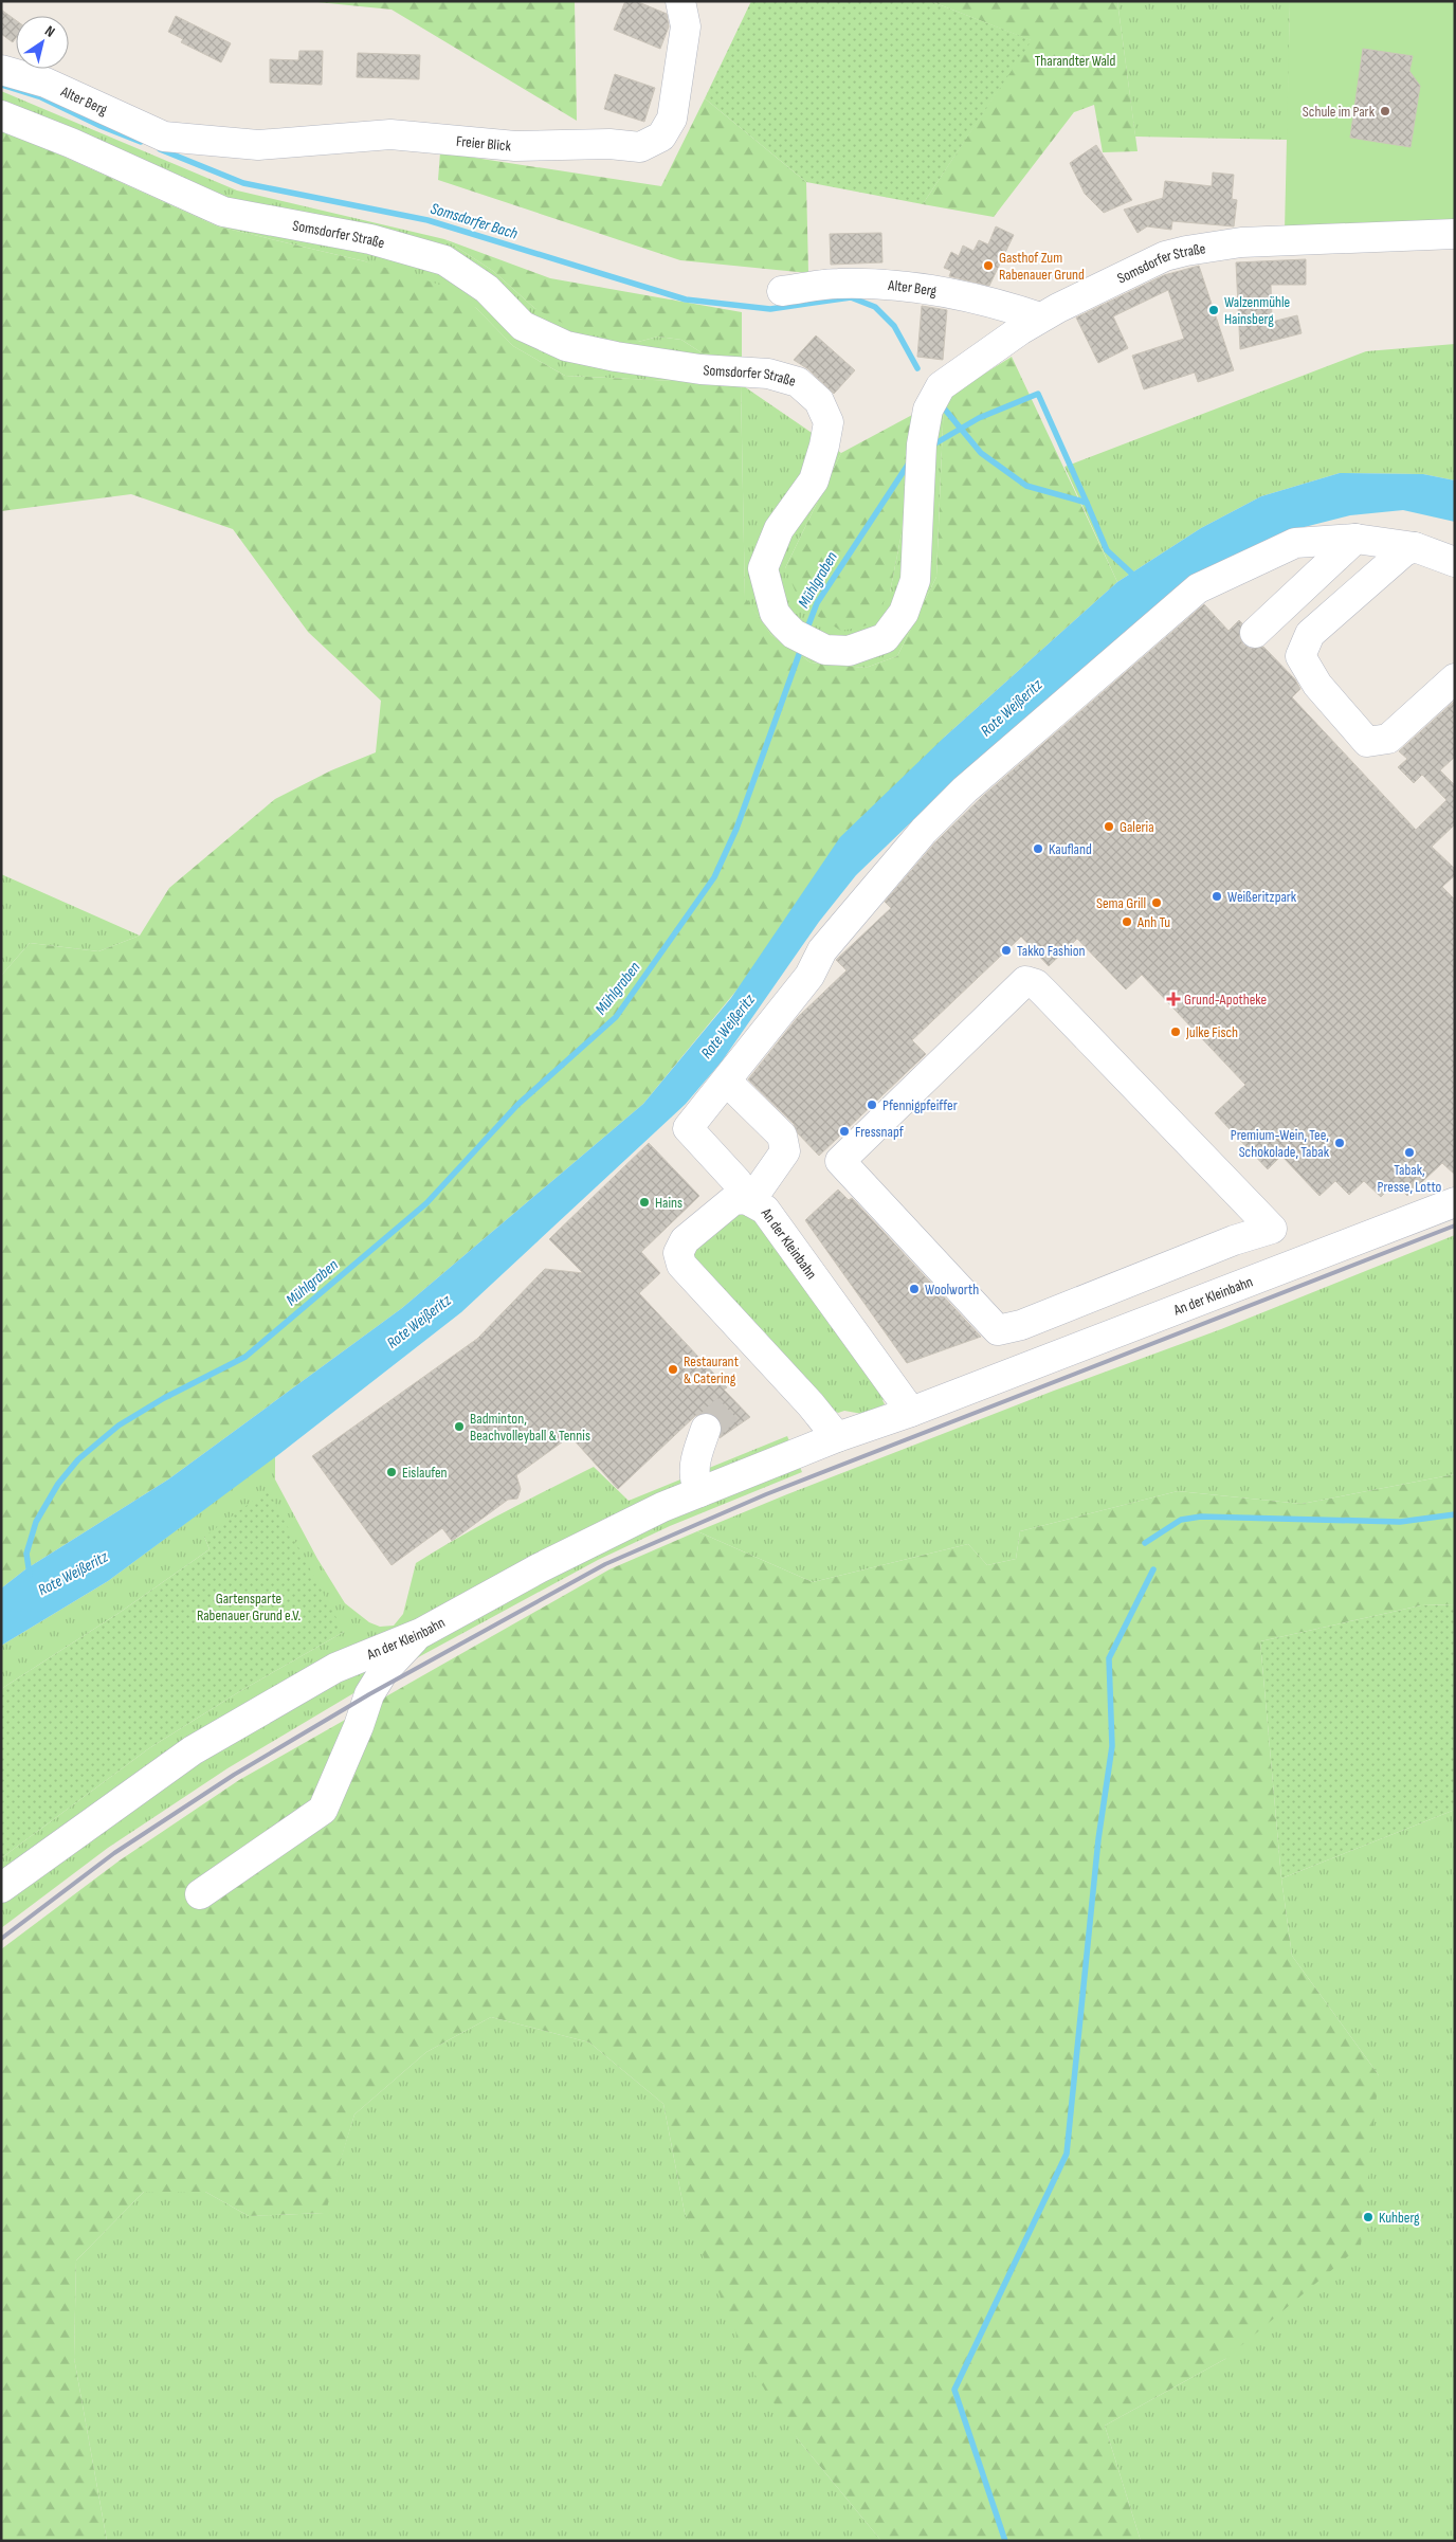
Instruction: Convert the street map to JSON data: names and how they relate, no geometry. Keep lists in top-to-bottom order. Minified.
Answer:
{"streets":{"street":["Alter Berg","Freier Blick","Somsdorfer Straße","An der Kleinbahn"]},"crossings":[["Alter Berg","Freier Blick"],["Alter Berg","Somsdorfer Straße"]],"water":["Somsdorfer Bach","Mühlgraben","Rote Weißeritz"],"parks":["Tharandter Wald","Gartensparte Rabenauer Grund e.V."],"places":{"other":["Schule im Park","Gasthof Zum Rabenauer Grund","Walzenmühle Hainsberg","Galeria","Kaufland","Weißeritzpark","Sema Grill","Anh Tu","Takko Fashion","Julke Fisch","Pfennigpfeiffer","Fressnapf","Premium-Wein, Tee, Schokolade, Tabak","Tabak, Presse, Lotto","Hains","Woolworth","Restaurant & Catering","Badminton, Beachvolleyball & Tennis","Eislaufen","Kuhberg"],"health":["Grund-Apotheke"]},"north":"top right"}
